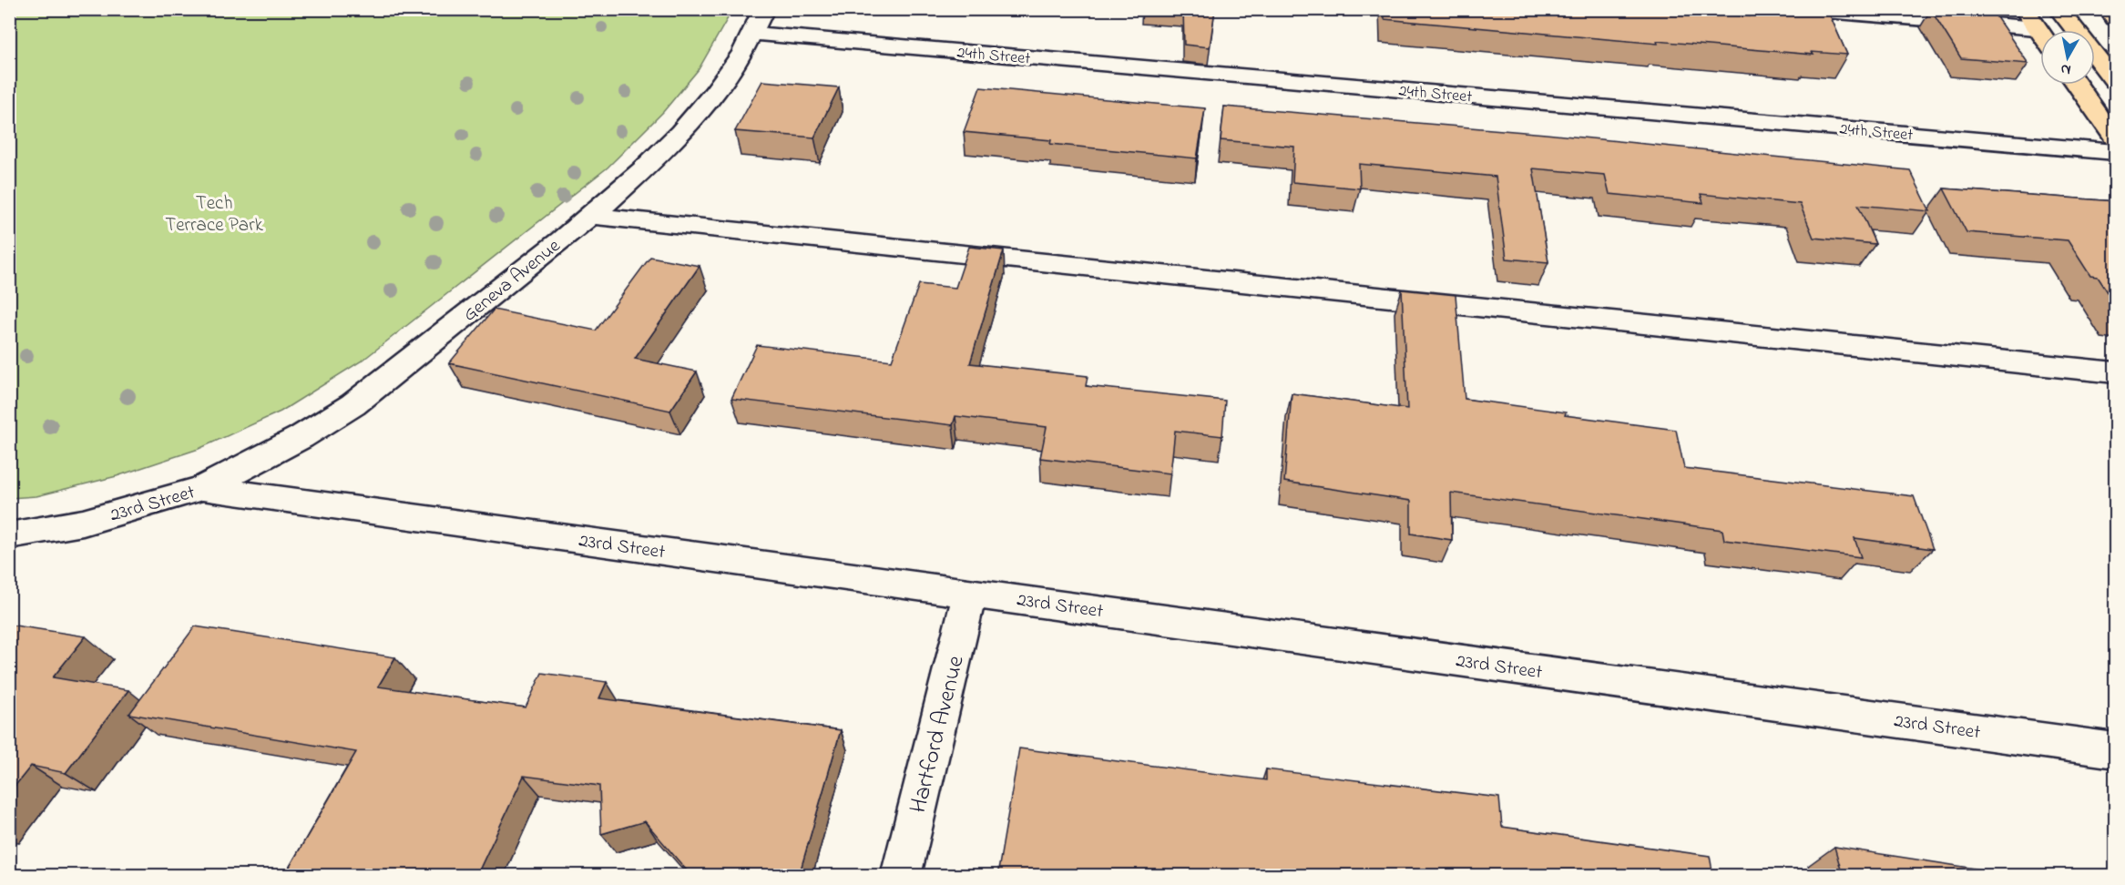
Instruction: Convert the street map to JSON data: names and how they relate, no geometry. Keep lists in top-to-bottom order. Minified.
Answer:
{"streets":{"street":["24th Street","Geneva Avenue","23rd Street","Hartford Avenue"]},"crossings":[["24th Street","Geneva Avenue"],["Geneva Avenue","23rd Street"],["23rd Street","Hartford Avenue"]],"parks":["Tech Terrace Park"],"north":"bottom"}
